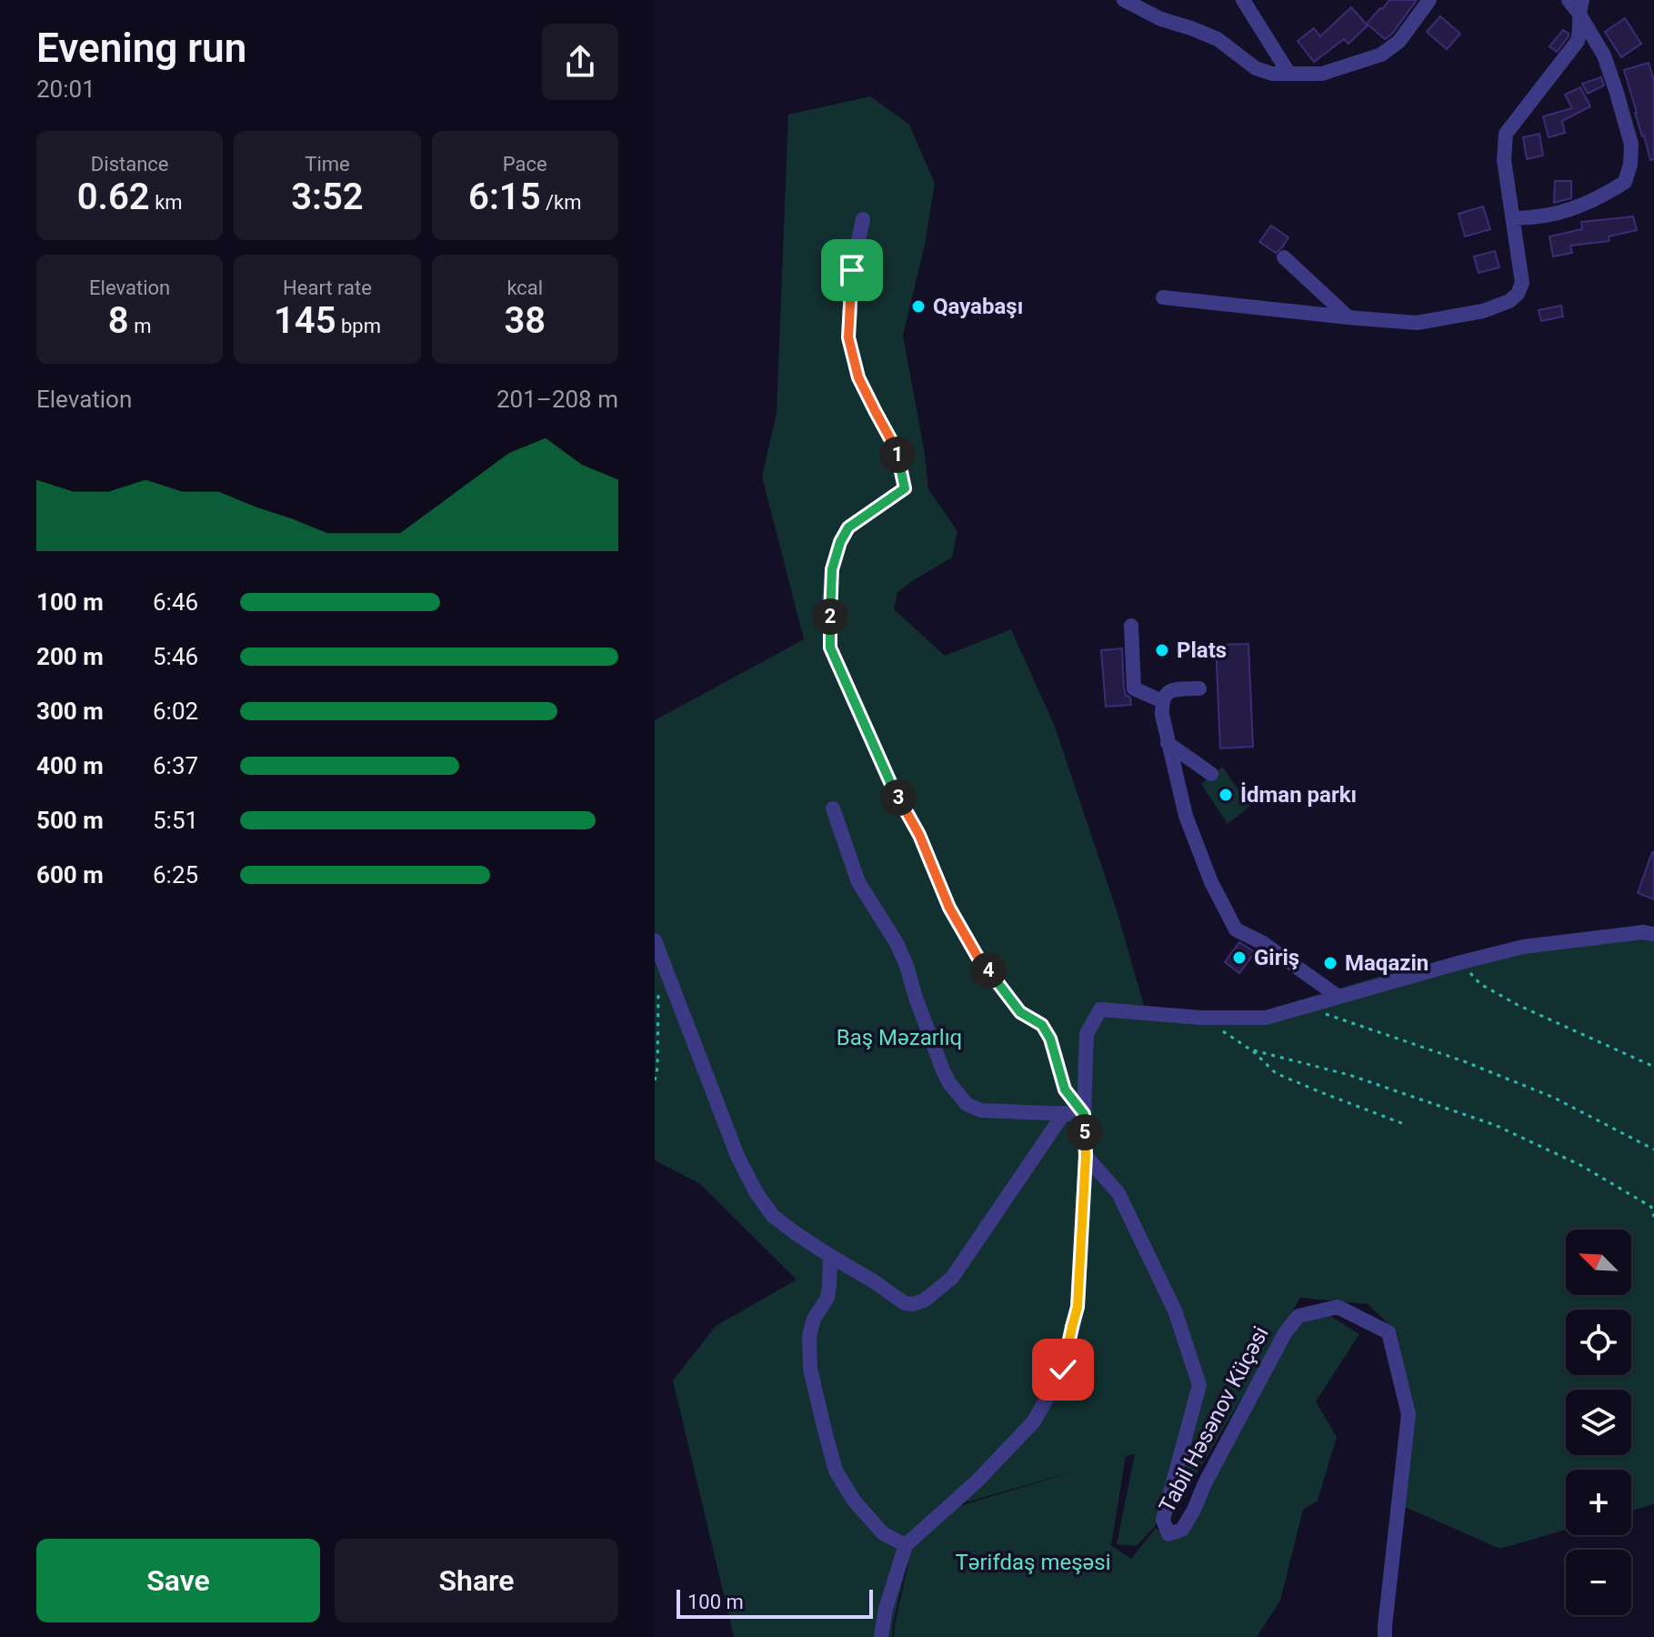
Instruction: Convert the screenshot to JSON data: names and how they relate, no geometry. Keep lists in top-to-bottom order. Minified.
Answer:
{"streets":{"street":["Tabil Həsənov Küçəsi"]},"parks":["Baş Məzarlıq","Tərifdaş meşəsi"],"places":["Qayabaşı","Plats","İdman parkı","Giriş","Maqazin"],"scale_bar":"100 m","north":"top left","page":{"heading":["Evening run","20:01"],"stats":[["Distance","0.62 km"],["Time","3:52"],["Pace","6:15 /km"],["Elevation","8 m"],["Heart rate","145 bpm"],["kcal","38"]],"chart":["Elevation","201–208 m"],"pins":["1","2","3","4","5"],"list":[{"name":"100 m","note":"6:46"},{"name":"200 m","note":"5:46"},{"name":"300 m","note":"6:02"},{"name":"400 m","note":"6:37"},{"name":"500 m","note":"5:51"},{"name":"600 m","note":"6:25"}],"map_buttons":["+","−"],"buttons":["Save","Share"],"scale":"100 m"}}
